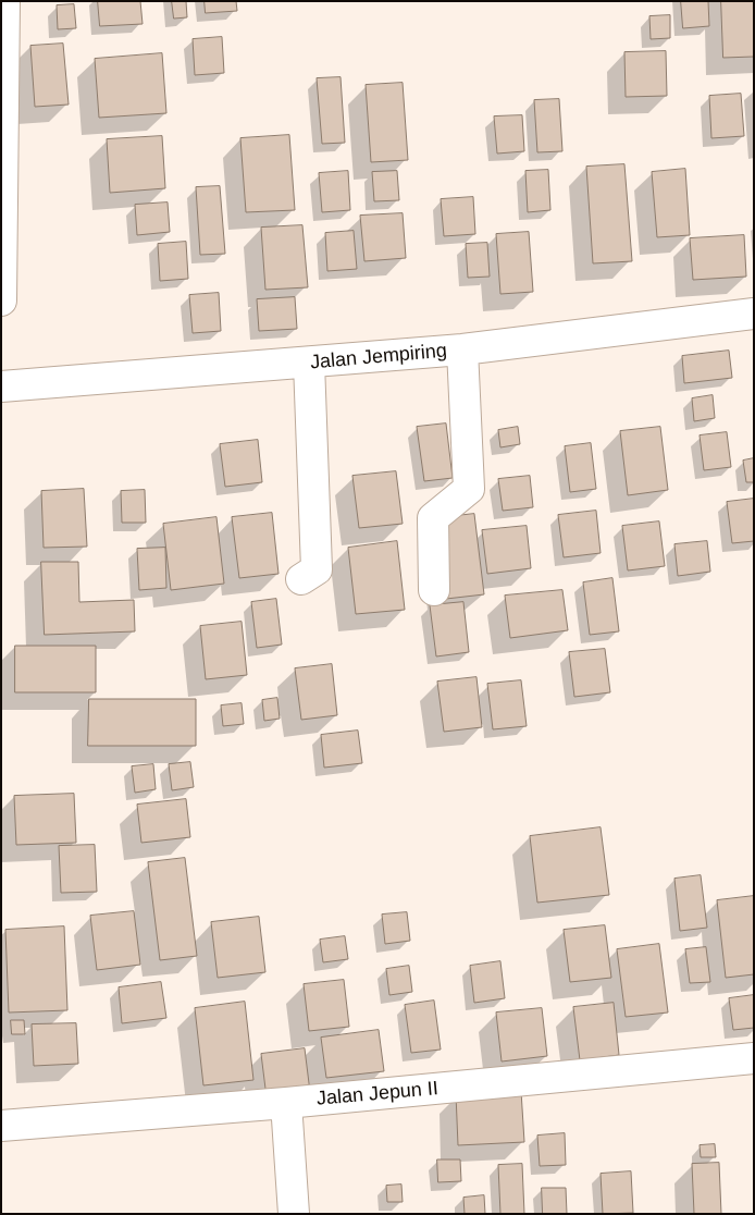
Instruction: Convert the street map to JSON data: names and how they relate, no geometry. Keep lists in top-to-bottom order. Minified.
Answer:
{"streets":{"street":["Jalan Jempiring","Jalan Jepun II"]}}
